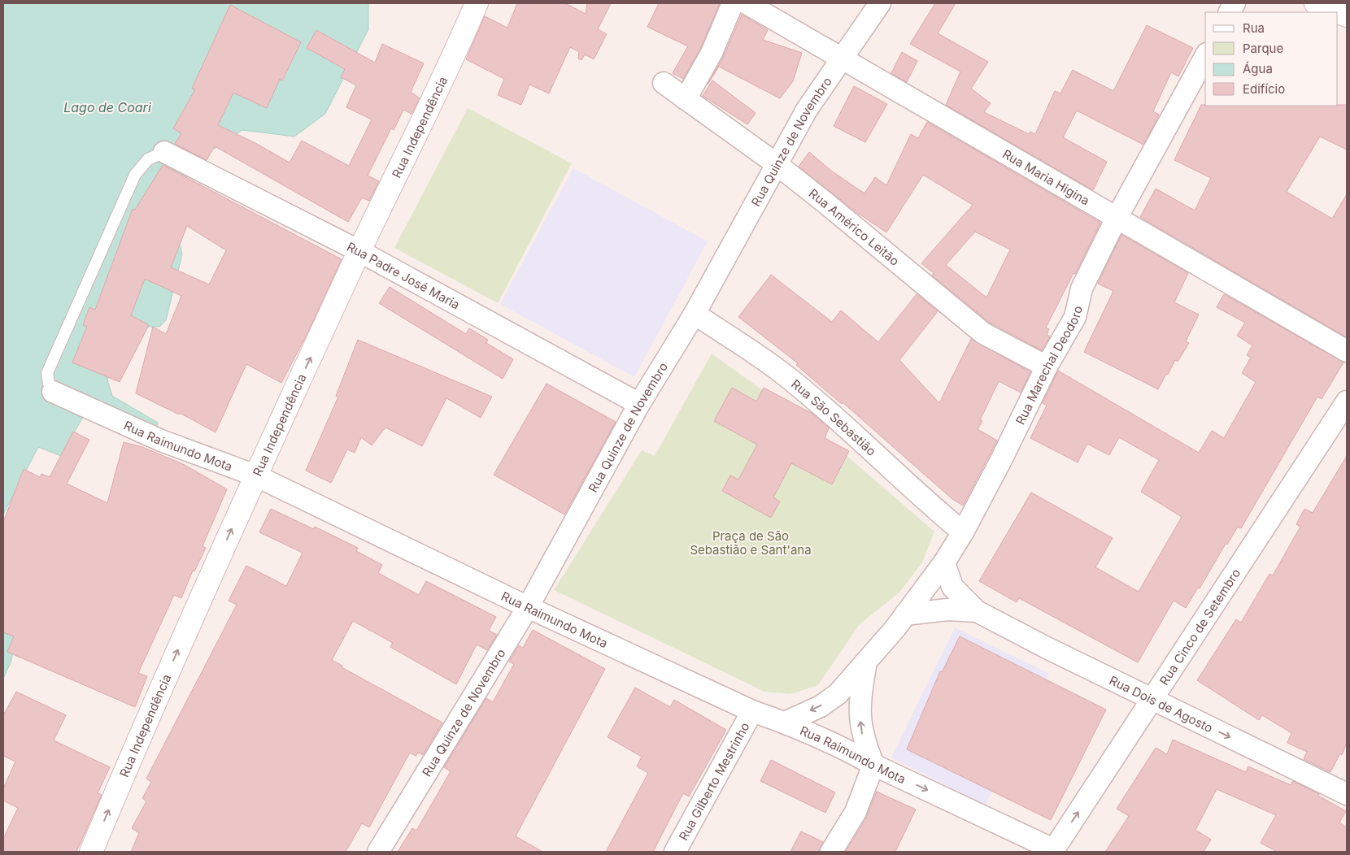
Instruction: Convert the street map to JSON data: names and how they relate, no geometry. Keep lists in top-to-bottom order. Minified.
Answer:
{"streets":{"main road":["Rua Independência"],"street":["Rua Quinze de Novembro","Rua Maria Higina","Rua Américo Leitão","Rua Padre José Maria","Rua Marechal Deodoro","Rua São Sebastião","Rua Raimundo Mota","Rua Cinco de Setembro","Rua Dois de Agosto","Rua Gilberto Mestrinho"]},"crossings":[["Rua Independência","Rua Padre José Maria"],["Rua Independência","Rua Raimundo Mota"],["Rua Quinze de Novembro","Rua Maria Higina"],["Rua Quinze de Novembro","Rua Américo Leitão"],["Rua Quinze de Novembro","Rua Padre José Maria"],["Rua Quinze de Novembro","Rua São Sebastião"],["Rua Quinze de Novembro","Rua Raimundo Mota"],["Rua Maria Higina","Rua Marechal Deodoro"],["Rua Américo Leitão","Rua Marechal Deodoro"],["Rua Marechal Deodoro","Rua São Sebastião"],["Rua Marechal Deodoro","Rua Raimundo Mota"],["Rua Marechal Deodoro","Rua Dois de Agosto"],["Rua Raimundo Mota","Rua Cinco de Setembro"],["Rua Raimundo Mota","Rua Gilberto Mestrinho"],["Rua Cinco de Setembro","Rua Dois de Agosto"]],"one_way":["Rua Independência","Rua Dois de Agosto"],"water":["Lago de Coari"],"parks":["Praça de São Sebastião e Sant'ana"],"legend":["Rua","Parque","Água","Edifício"]}
